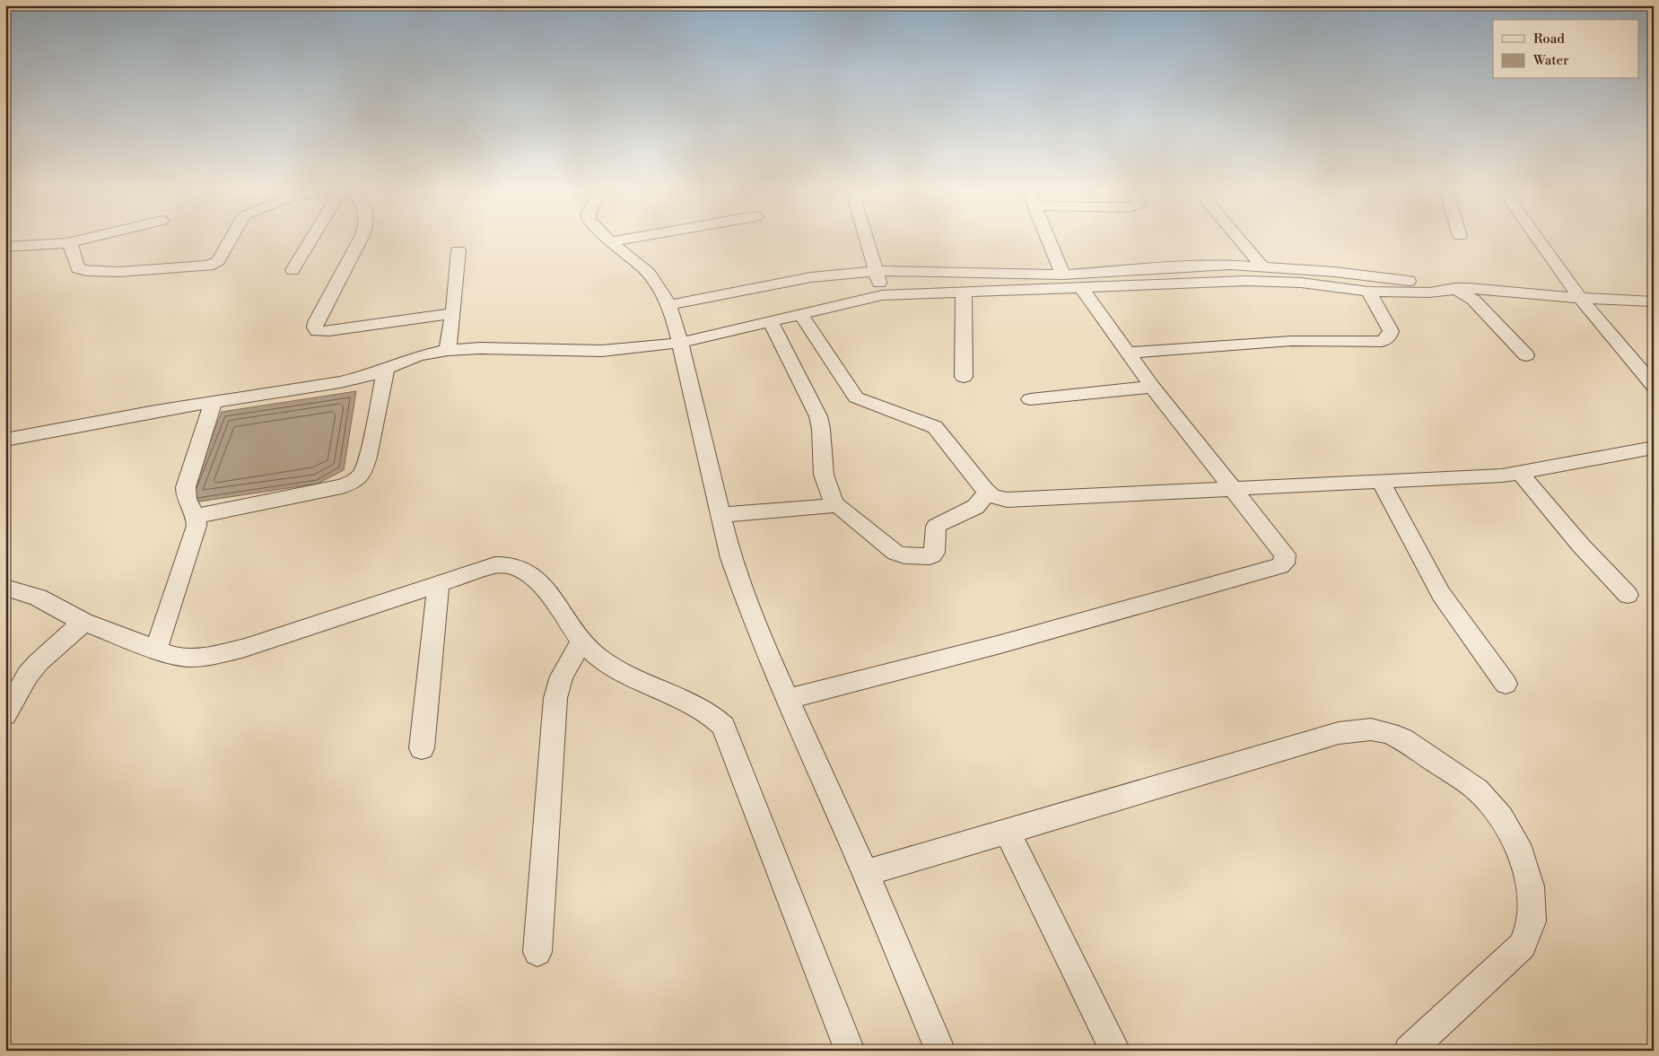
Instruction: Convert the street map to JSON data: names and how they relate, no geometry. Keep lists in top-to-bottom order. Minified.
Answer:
{"legend":["Road","Water"]}
